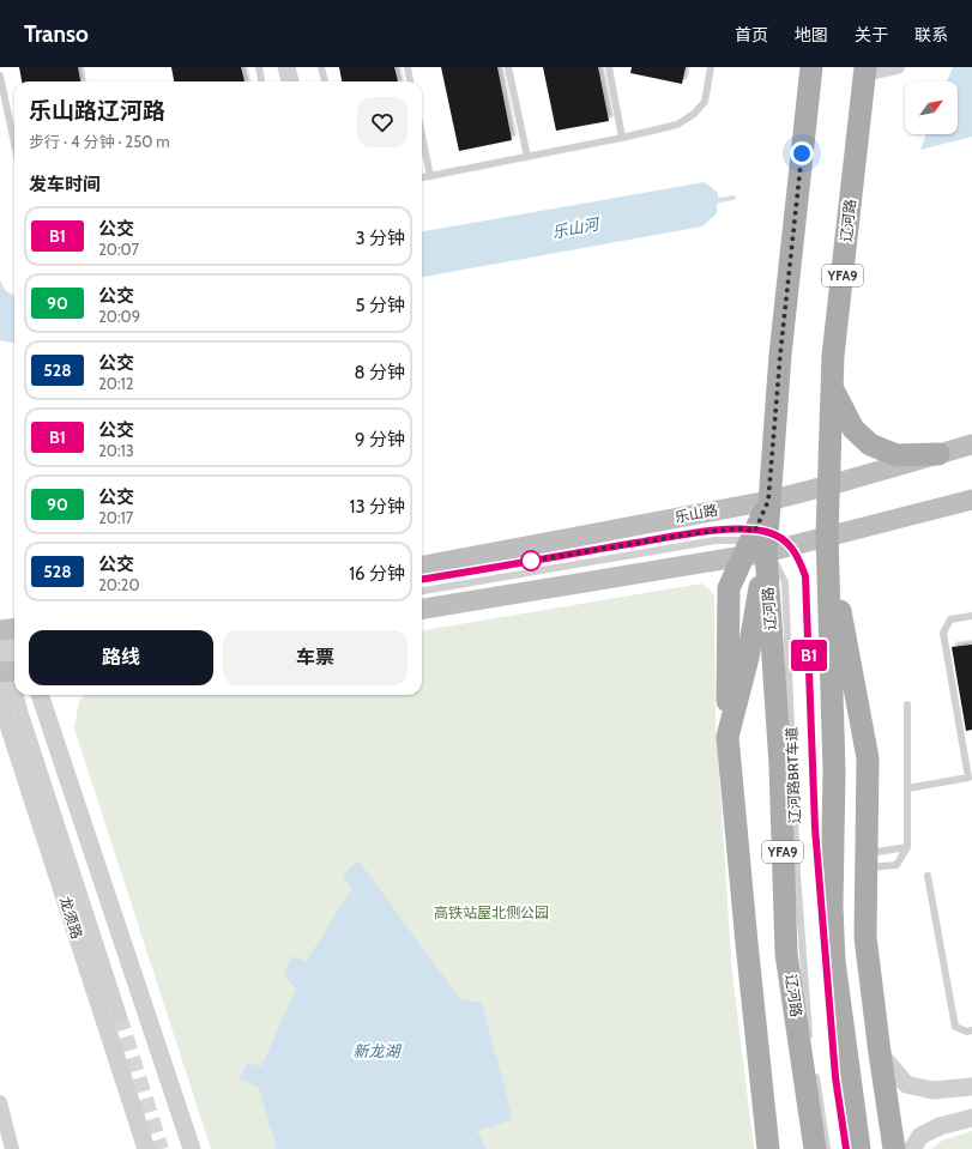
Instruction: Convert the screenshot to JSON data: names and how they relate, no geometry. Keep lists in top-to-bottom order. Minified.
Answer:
{"streets":{"main road":["辽河路","YFA9","乐山路"],"street":["龙须路"],"lane":["辽河路BRT车道"]},"crossings":[["辽河路","乐山路"],["辽河路","辽河路BRT车道"]],"water":["乐山河","新龙湖"],"parks":["高铁站屋北侧公园"],"lines":["bus line B1"],"north":"top right","page":{"header":"Transo","nav":["首页","地图","关于","联系"],"on_map":"B1","heading":[["乐山路辽河路","步行 · 4 分钟 · 250 m"],"发车时间"],"list":[{"mark":"B1","name":"公交","note":"20:07","value":"3 分钟"},{"mark":"90","name":"公交","note":"20:09","value":"5 分钟"},{"mark":"528","name":"公交","note":"20:12","value":"8 分钟"},{"mark":"B1","name":"公交","note":"20:13","value":"9 分钟"},{"mark":"90","name":"公交","note":"20:17","value":"13 分钟"},{"mark":"528","name":"公交","note":"20:20","value":"16 分钟"}],"buttons":["路线","车票"]}}
